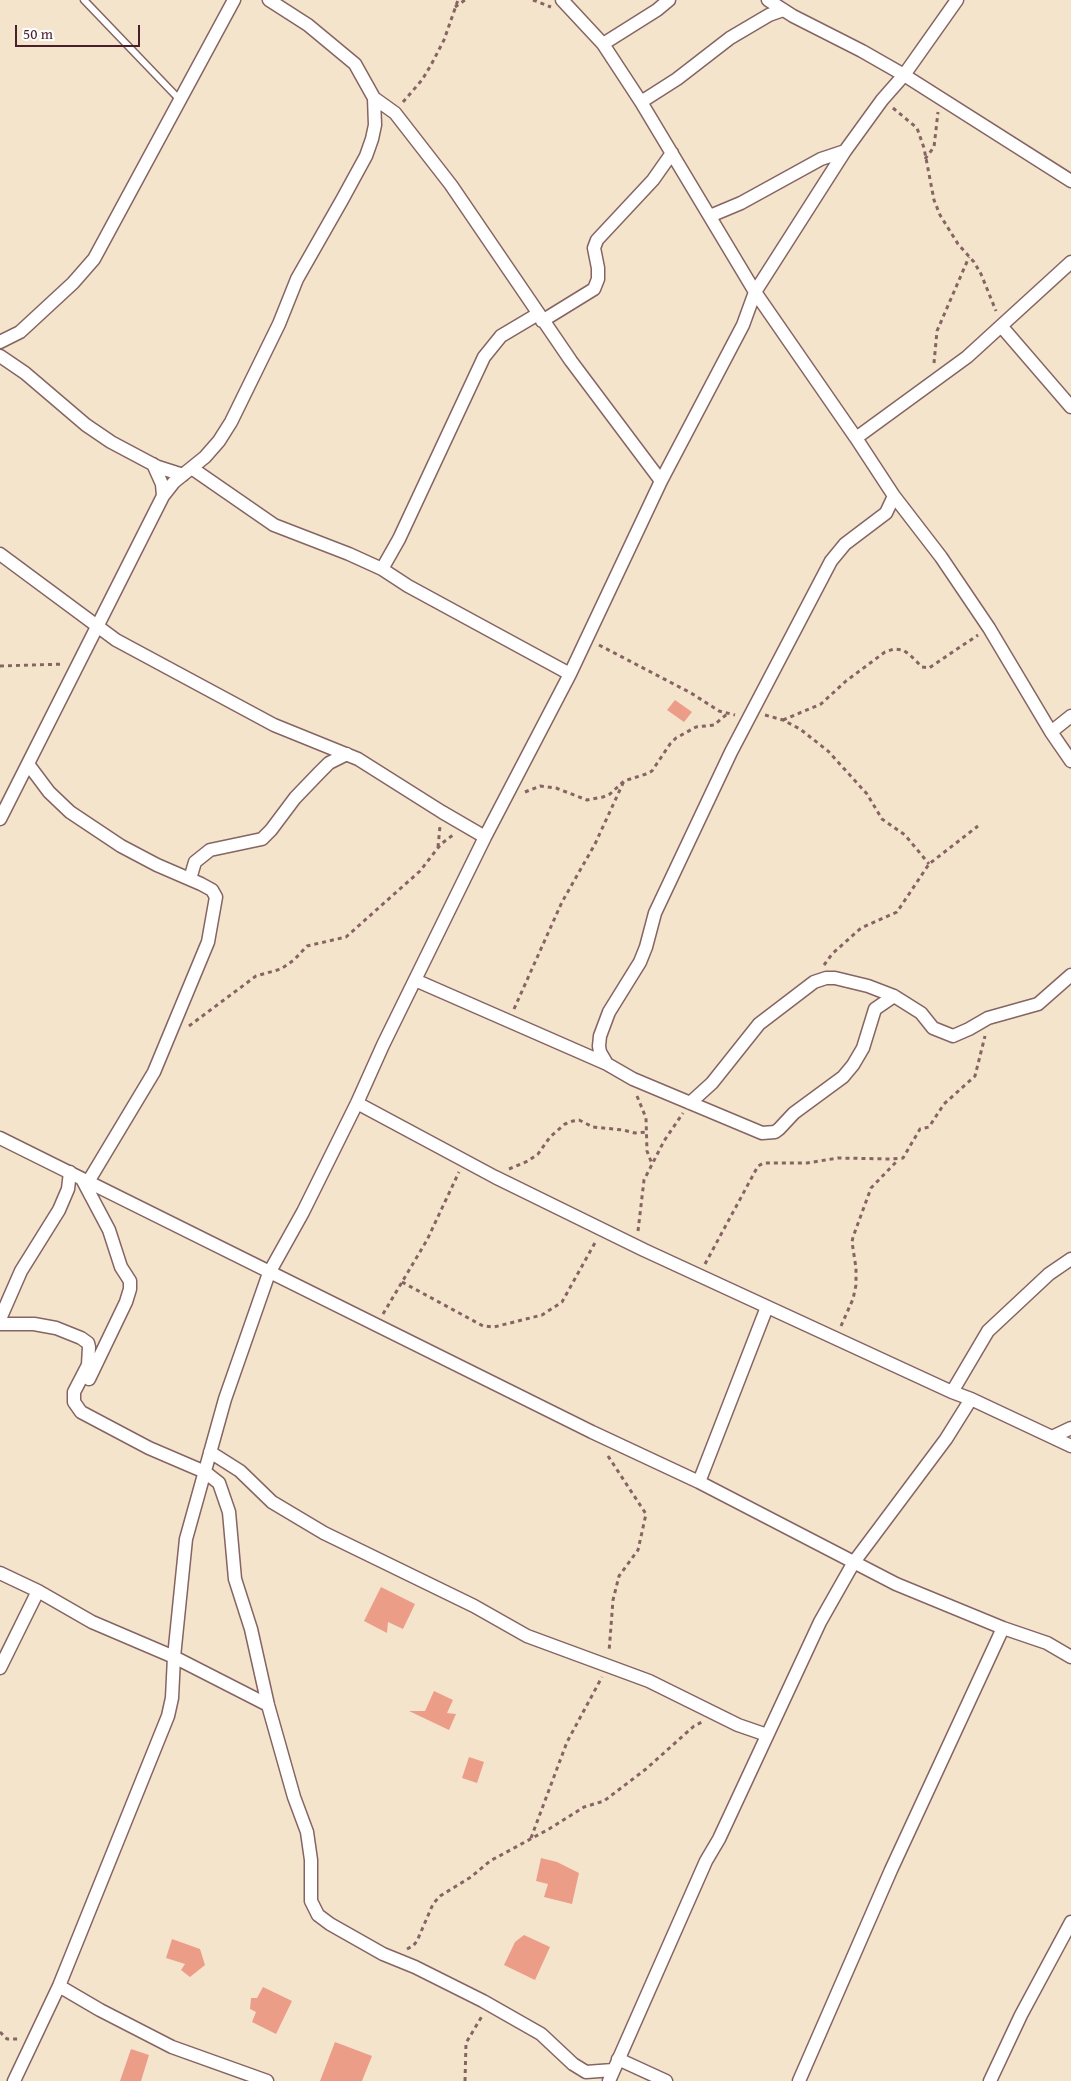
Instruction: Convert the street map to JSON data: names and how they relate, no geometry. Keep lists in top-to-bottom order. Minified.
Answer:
{"scale_bar":"50 m"}
